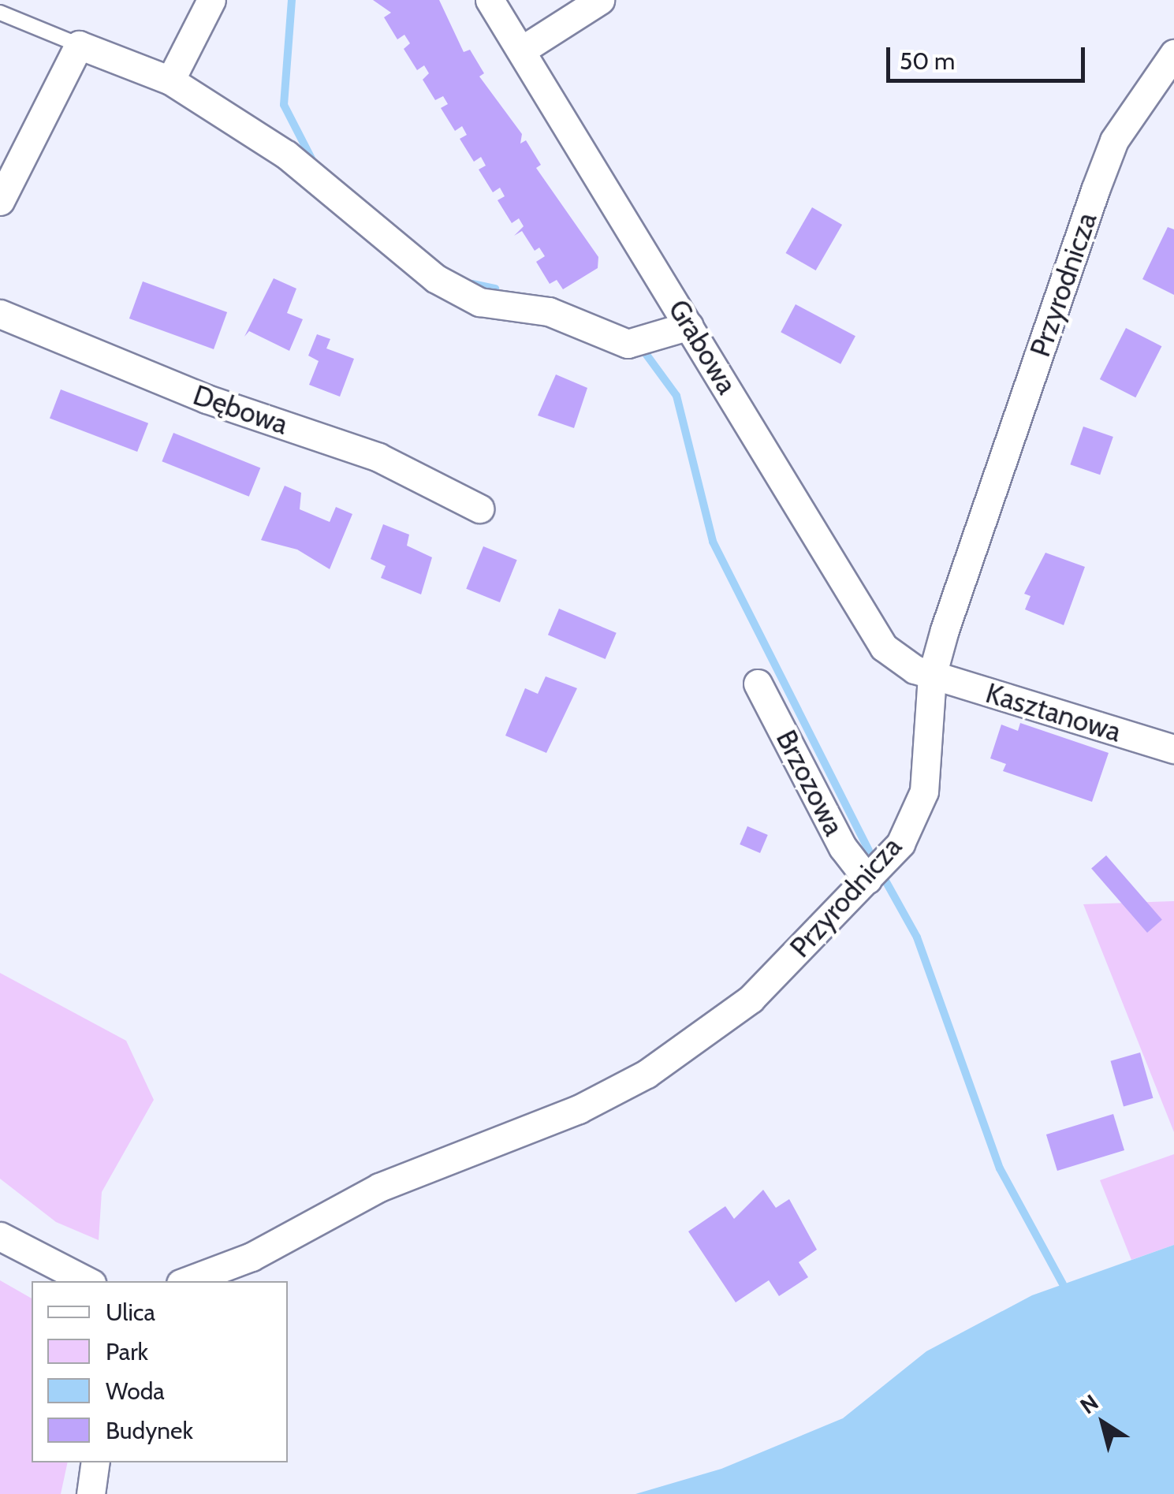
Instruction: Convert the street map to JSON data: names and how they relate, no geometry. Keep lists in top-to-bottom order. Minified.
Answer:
{"streets":{"street":["Przyrodnicza","Grabowa","Dębowa","Kasztanowa","Brzozowa"]},"crossings":[["Przyrodnicza","Grabowa"],["Przyrodnicza","Kasztanowa"],["Przyrodnicza","Brzozowa"],["Grabowa","Kasztanowa"]],"legend":["Ulica","Park","Woda","Budynek"],"scale_bar":"50 m","north":"top left"}
